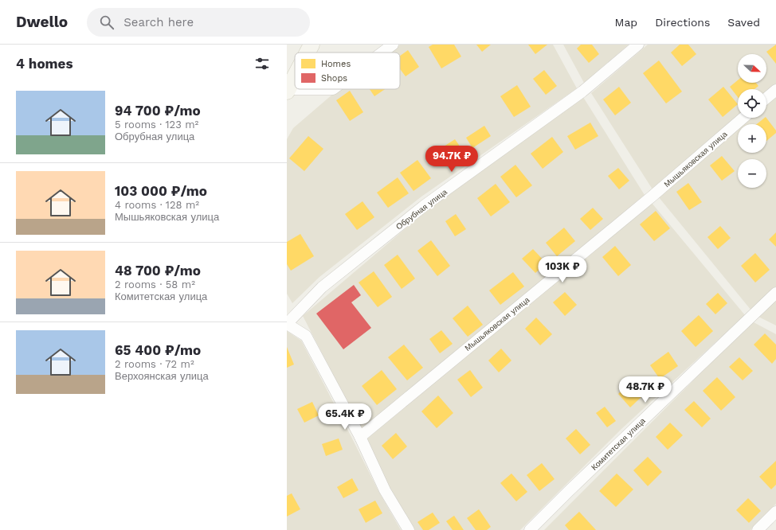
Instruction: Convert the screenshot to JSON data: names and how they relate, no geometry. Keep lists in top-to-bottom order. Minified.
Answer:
{"streets":{"street":["Мышьяковская улица","Обрубная улица","Комитетская улица"]},"legend":["Homes","Shops"],"north":"right","page":{"header":"Dwello","search":"Search here","nav":["Map","Directions","Saved"],"heading":"4 homes","map_buttons":["+","−"],"list":[{"name":"94 700 ₽/mo","note":"5 rooms · 123 m² · Обрубная улица"},{"name":"103 000 ₽/mo","note":"4 rooms · 128 m² · Мышьяковская улица"},{"name":"48 700 ₽/mo","note":"2 rooms · 58 m² · Комитетская улица"},{"name":"65 400 ₽/mo","note":"2 rooms · 72 m² · Верхоянская улица"}],"price":["94.7K ₽","103K ₽","48.7K ₽","65.4K ₽"]}}
